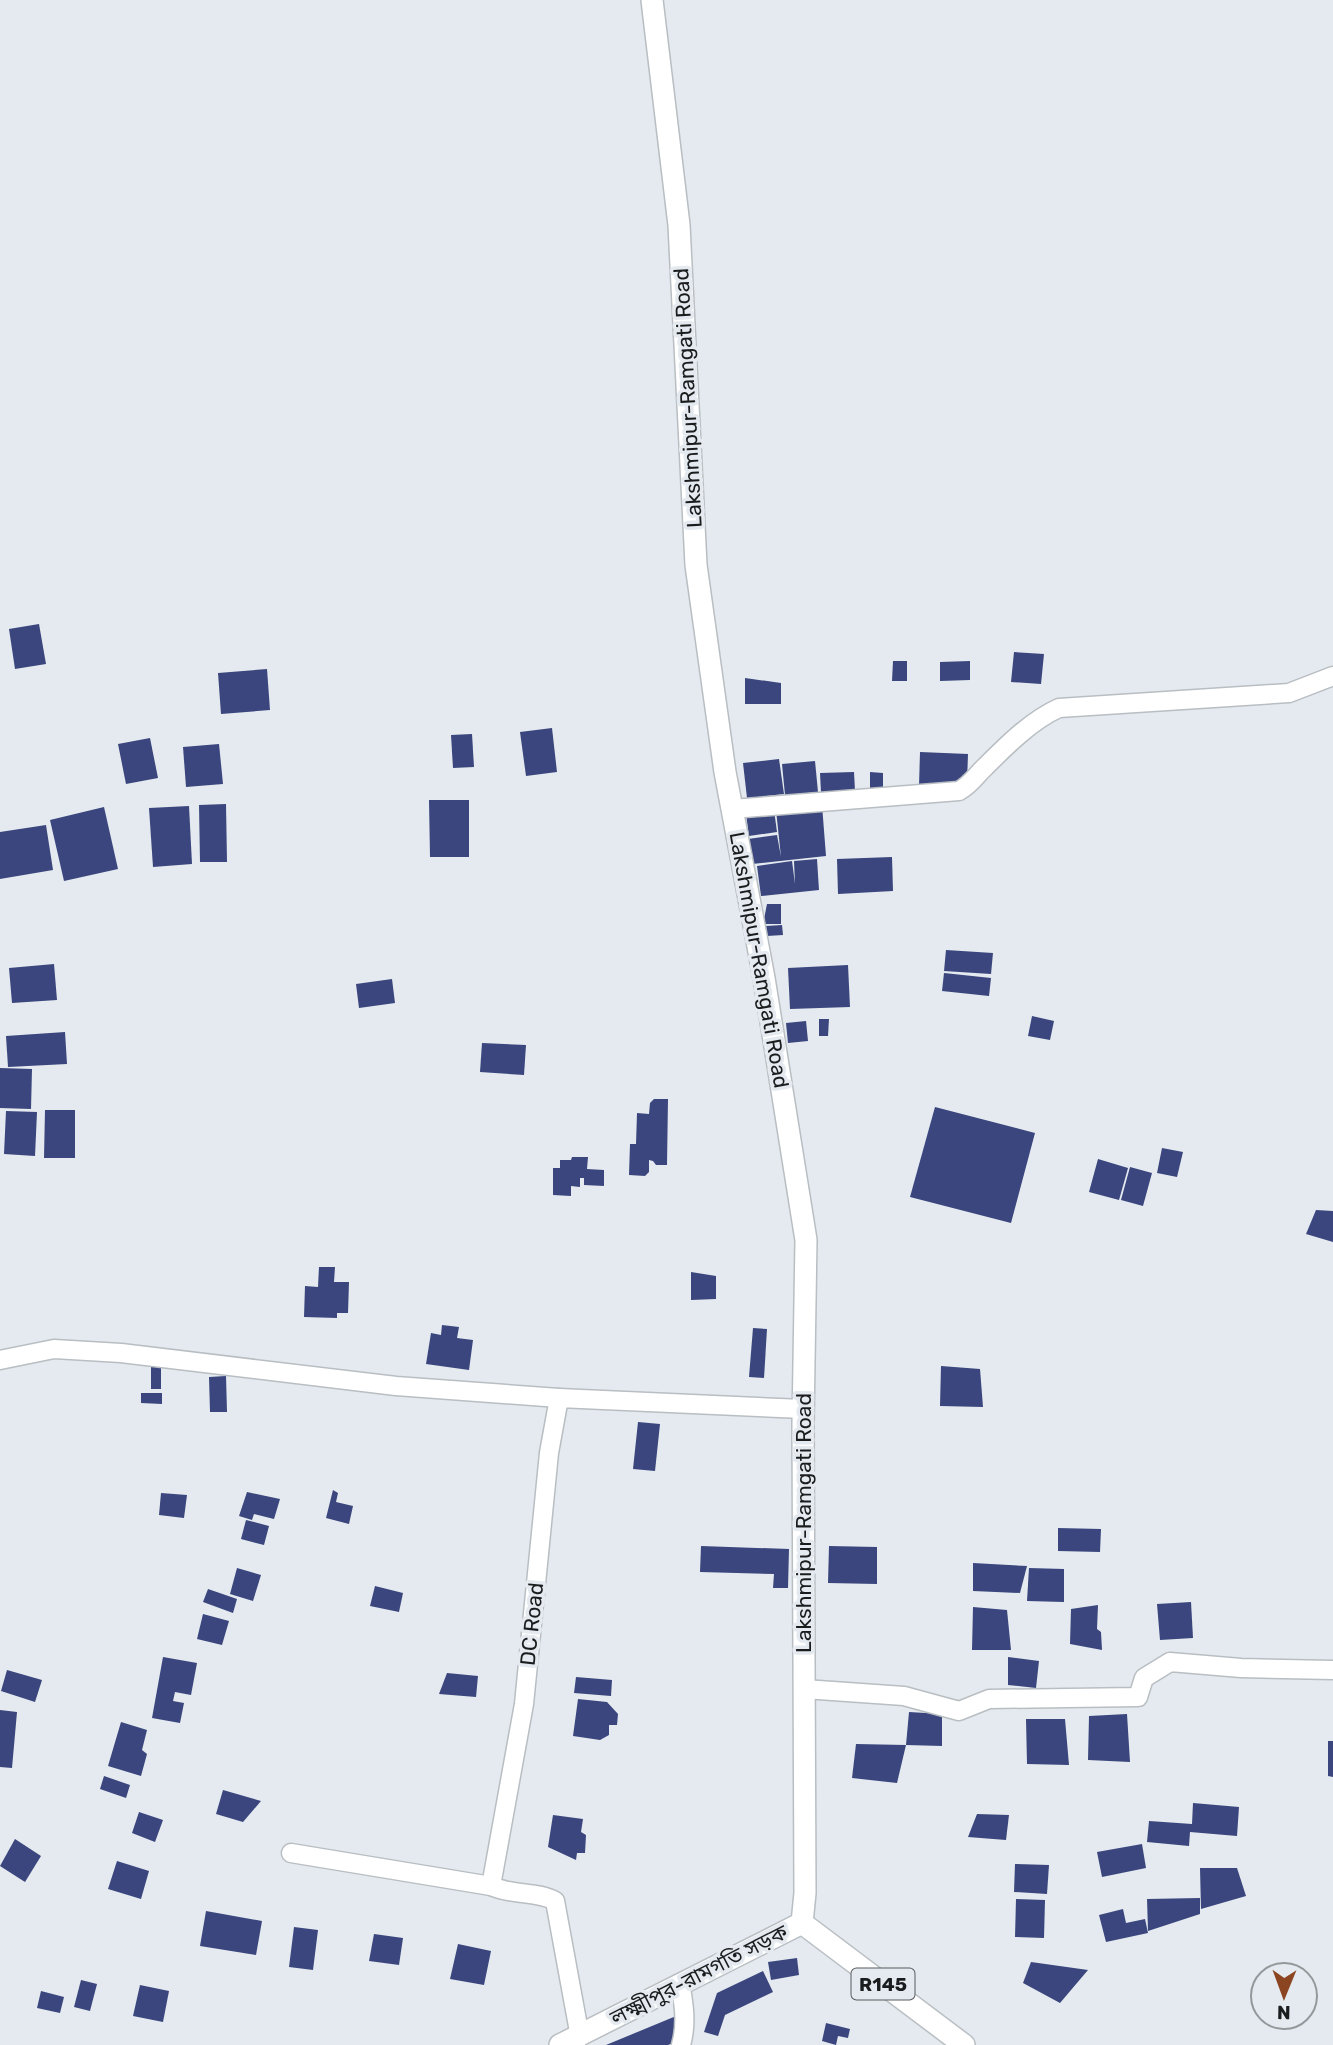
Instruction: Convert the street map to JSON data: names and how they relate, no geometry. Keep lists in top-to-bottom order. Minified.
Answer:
{"streets":{"main road":["Lakshmipur-Ramgati Road","লক্ষ্মীপুর-রামগতি সড়ক","R145"],"street":["DC Road"]},"crossings":[["Lakshmipur-Ramgati Road","লক্ষ্মীপুর-রামগতি সড়ক"],["Lakshmipur-Ramgati Road","R145"],["লক্ষ্মীপুর-রামগতি সড়ক","R145"]],"north":"bottom"}
